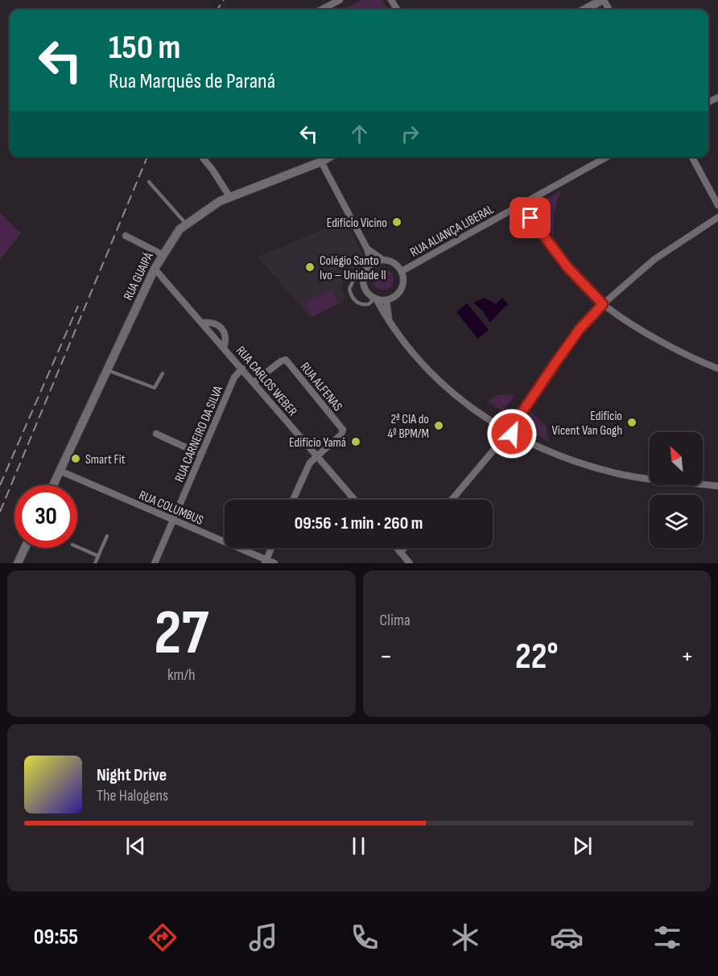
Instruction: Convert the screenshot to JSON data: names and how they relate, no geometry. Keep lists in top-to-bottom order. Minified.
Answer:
{"streets":{"main road":["RUA GUAIPÁ"],"street":["RUA ALIANÇA LIBERAL","RUA CARLOS WEBER","RUA ALFENAS","RUA CARNEIRO DA SILVA","RUA COLUMBUS"]},"crossings":[["RUA GUAIPÁ","RUA CARLOS WEBER"],["RUA GUAIPÁ","RUA COLUMBUS"],["RUA CARLOS WEBER","RUA ALFENAS"],["RUA CARLOS WEBER","RUA CARNEIRO DA SILVA"],["RUA CARNEIRO DA SILVA","RUA COLUMBUS"]],"places":["Edifício Vicino","Colégio Santo Ivo – Unidade II","Edifício Vicent Van Gogh","2ª CIA do 4º BPM/M","Edifício Yamá","Smart Fit"],"north":"top left","page":{"turn":["150 m","Rua Marquês de Paraná"],"limit":"30","trip":"09:56 · 1 min · 260 m","tile":[["27","km/h"],"Clima"],"heat":["−","22°","+"],"song":["Night Drive","The Halogens"],"tabs":"09:55"}}
